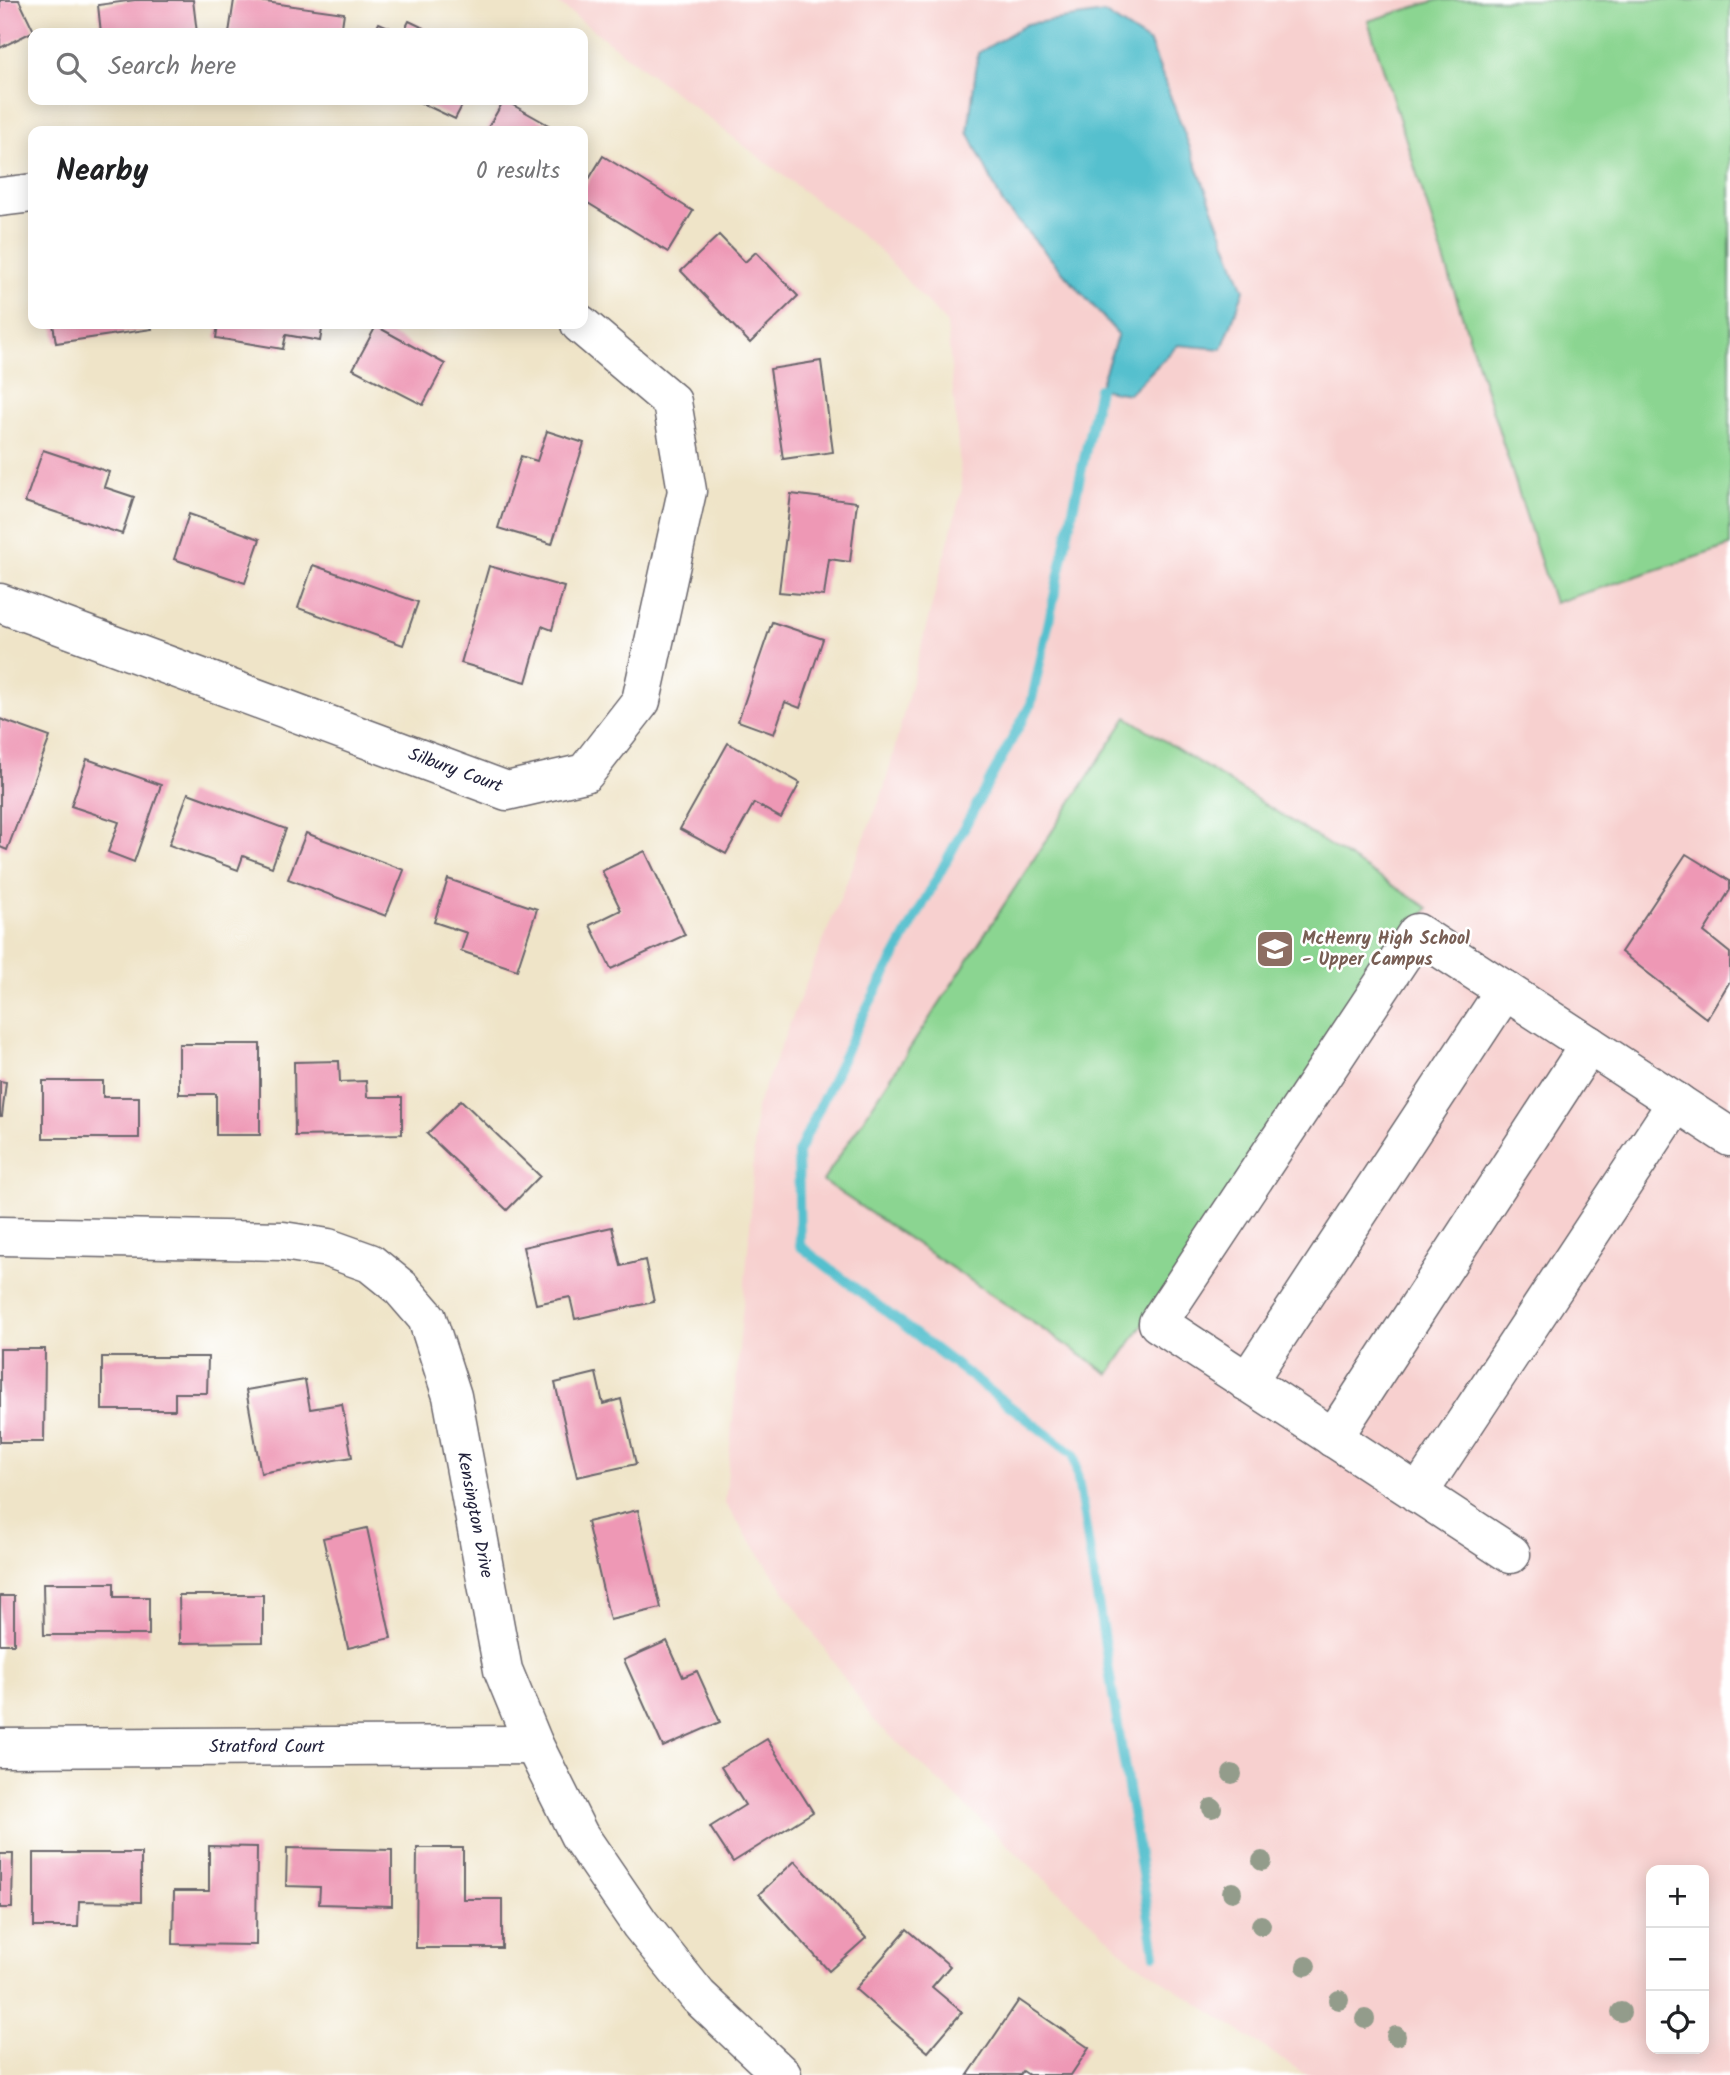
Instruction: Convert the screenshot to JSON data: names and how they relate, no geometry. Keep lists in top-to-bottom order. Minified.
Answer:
{"streets":{"street":["Silbury Court","Kensington Drive","Stratford Court"]},"crossings":[["Kensington Drive","Stratford Court"]],"places":{"school or university":["McHenry High School - Upper Campus"]},"page":{"search":"Search here","heading":["Nearby","0 results"],"map_buttons":["+","−"]}}
